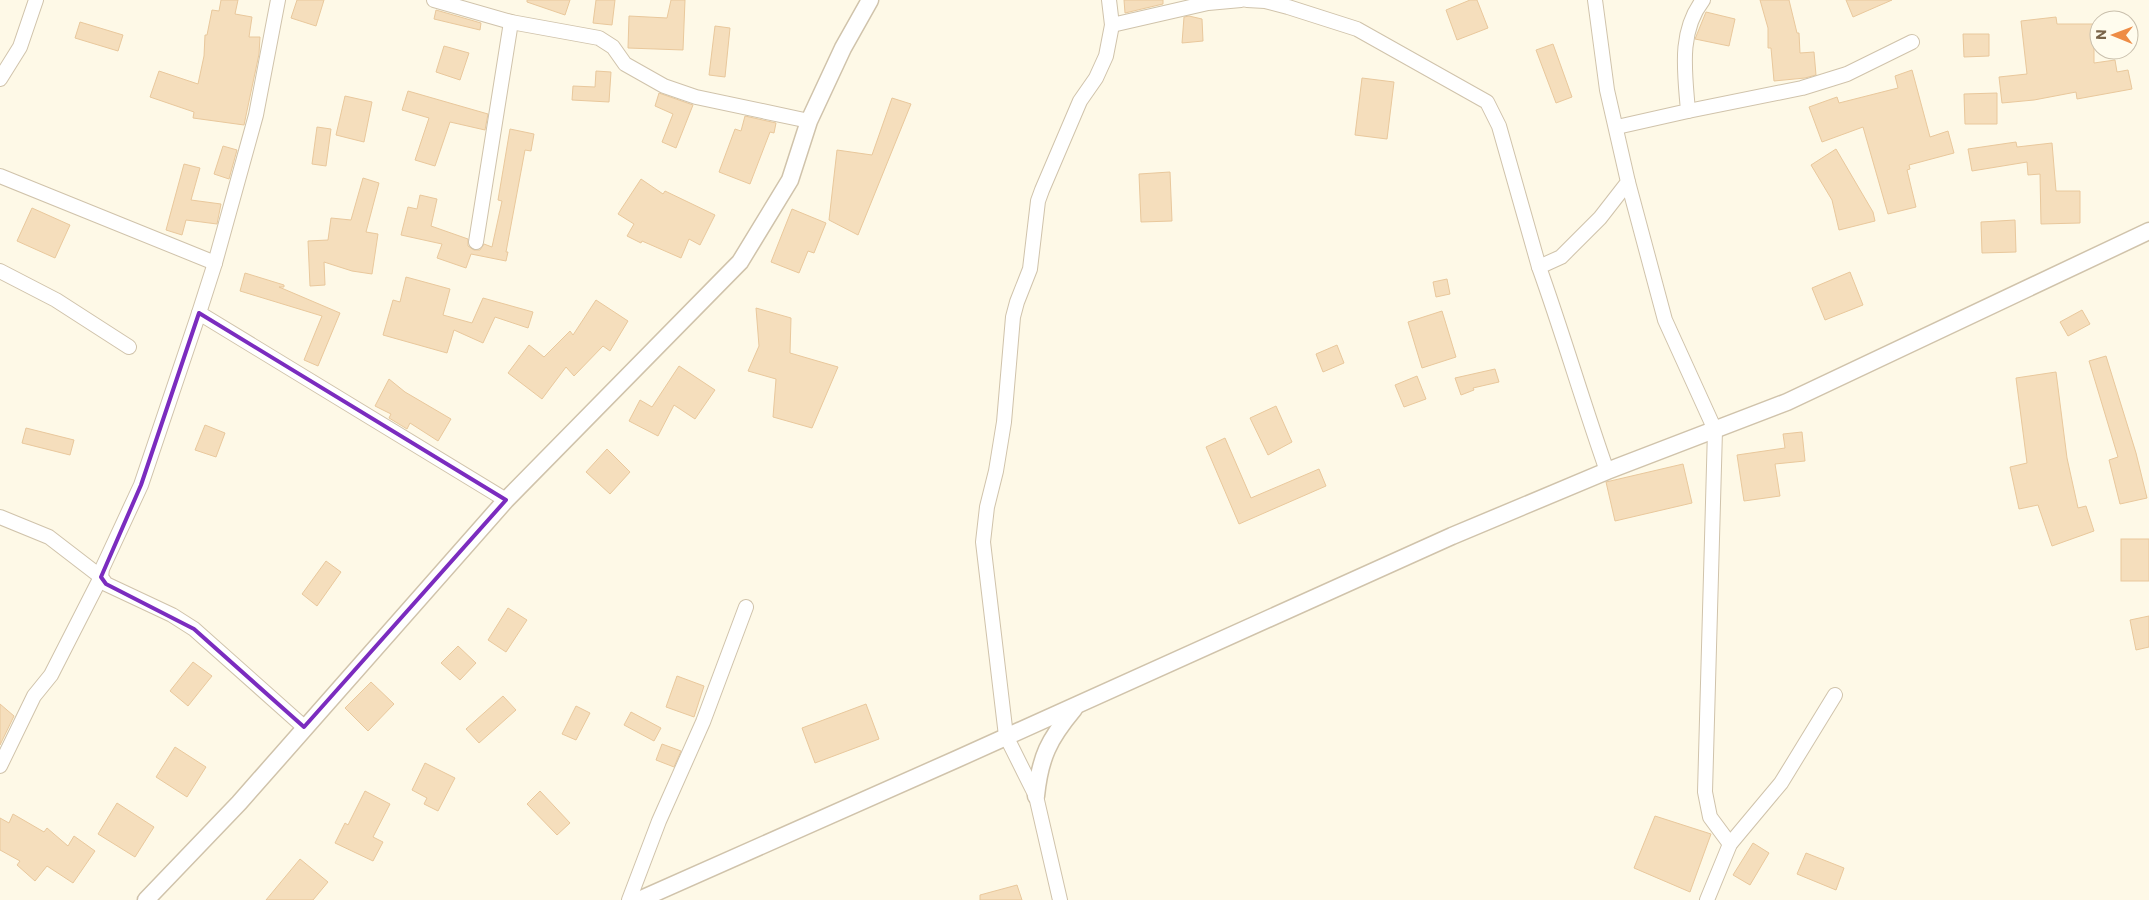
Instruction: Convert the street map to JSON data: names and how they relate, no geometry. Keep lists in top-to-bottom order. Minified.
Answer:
{"north":"left"}
